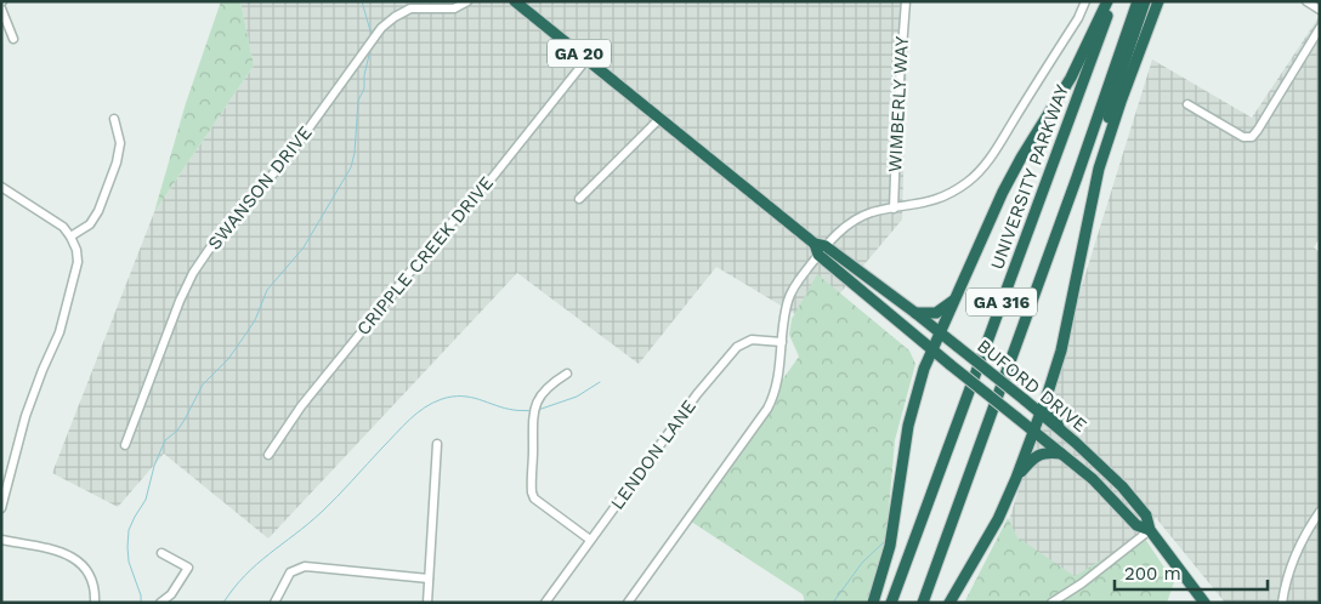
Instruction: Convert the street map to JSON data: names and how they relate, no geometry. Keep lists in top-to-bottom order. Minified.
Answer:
{"streets":{"highway":["GA 20","UNIVERSITY PARKWAY","GA 316","BUFORD DRIVE"],"street":["WIMBERLY WAY","SWANSON DRIVE","CRIPPLE CREEK DRIVE","LENDON LANE"]},"crossings":[["CRIPPLE CREEK DRIVE","BUFORD DRIVE"]],"scale_bar":"200 m"}
